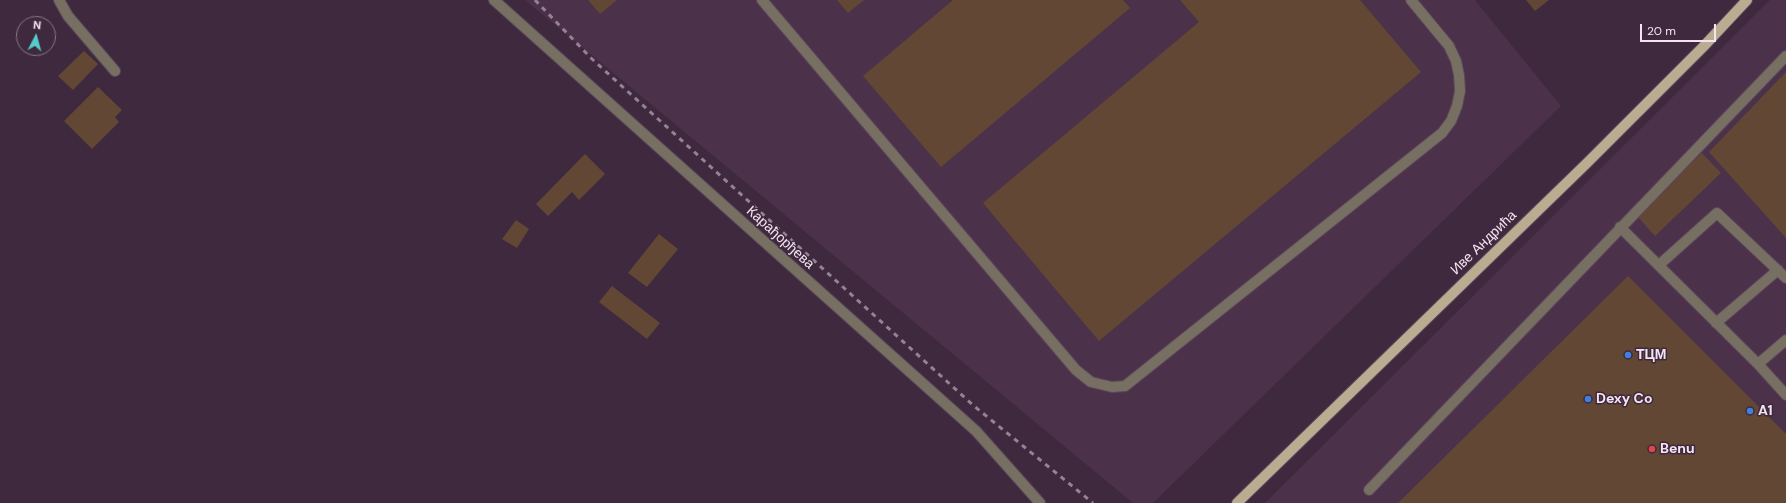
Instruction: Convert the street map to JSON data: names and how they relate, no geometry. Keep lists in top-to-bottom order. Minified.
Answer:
{"streets":{"main road":["Иве Андрића"],"street":["Карађорђева"]},"places":["ТЦМ","Dexy Co","A1","Benu"],"scale_bar":"20 m","north":"top"}
